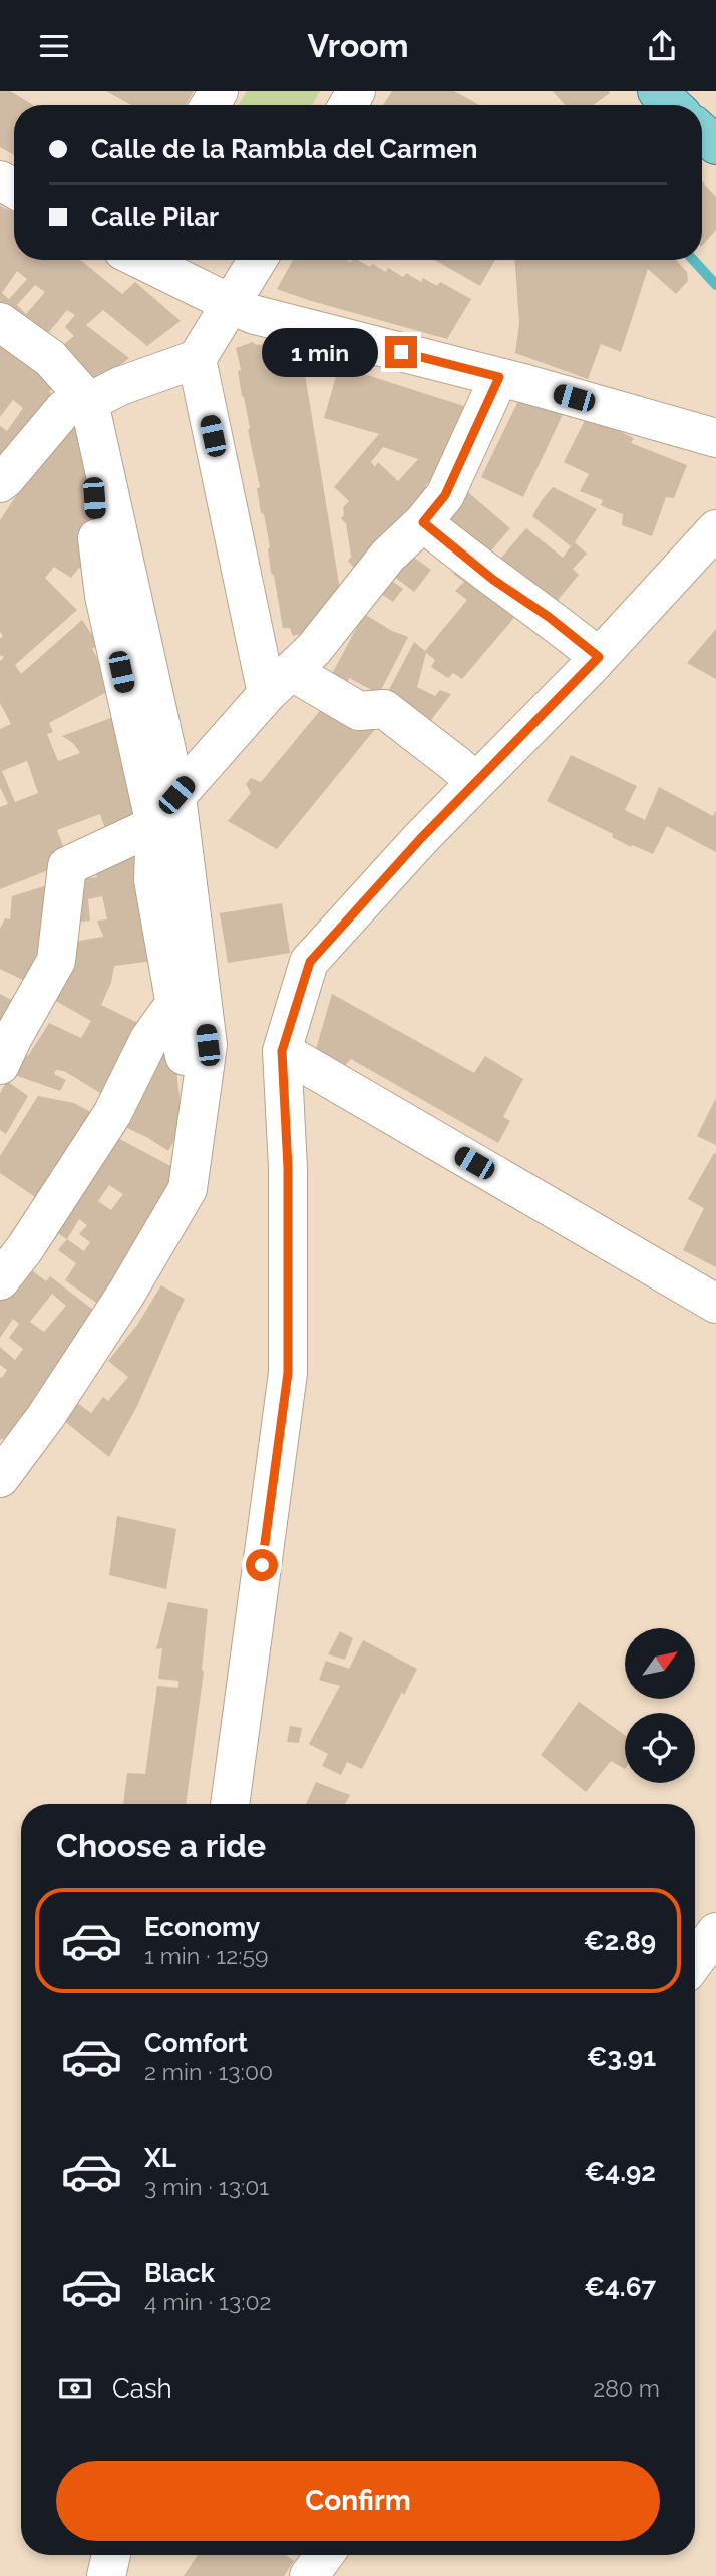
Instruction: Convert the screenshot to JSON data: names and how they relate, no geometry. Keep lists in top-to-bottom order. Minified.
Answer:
{"north":"top right","page":{"header":"Vroom","banner":["Calle de la Rambla del Carmen","Calle Pilar"],"bubble":"1 min","heading":"Choose a ride","list":[{"name":"Economy","note":"1 min · 12:59","value":"€2.89"},{"name":"Comfort","note":"2 min · 13:00","value":"€3.91"},{"name":"XL","note":"3 min · 13:01","value":"€4.92"},{"name":"Black","note":"4 min · 13:02","value":"€4.67"}],"pay":["Cash","280 m"],"buttons":"Confirm"}}
